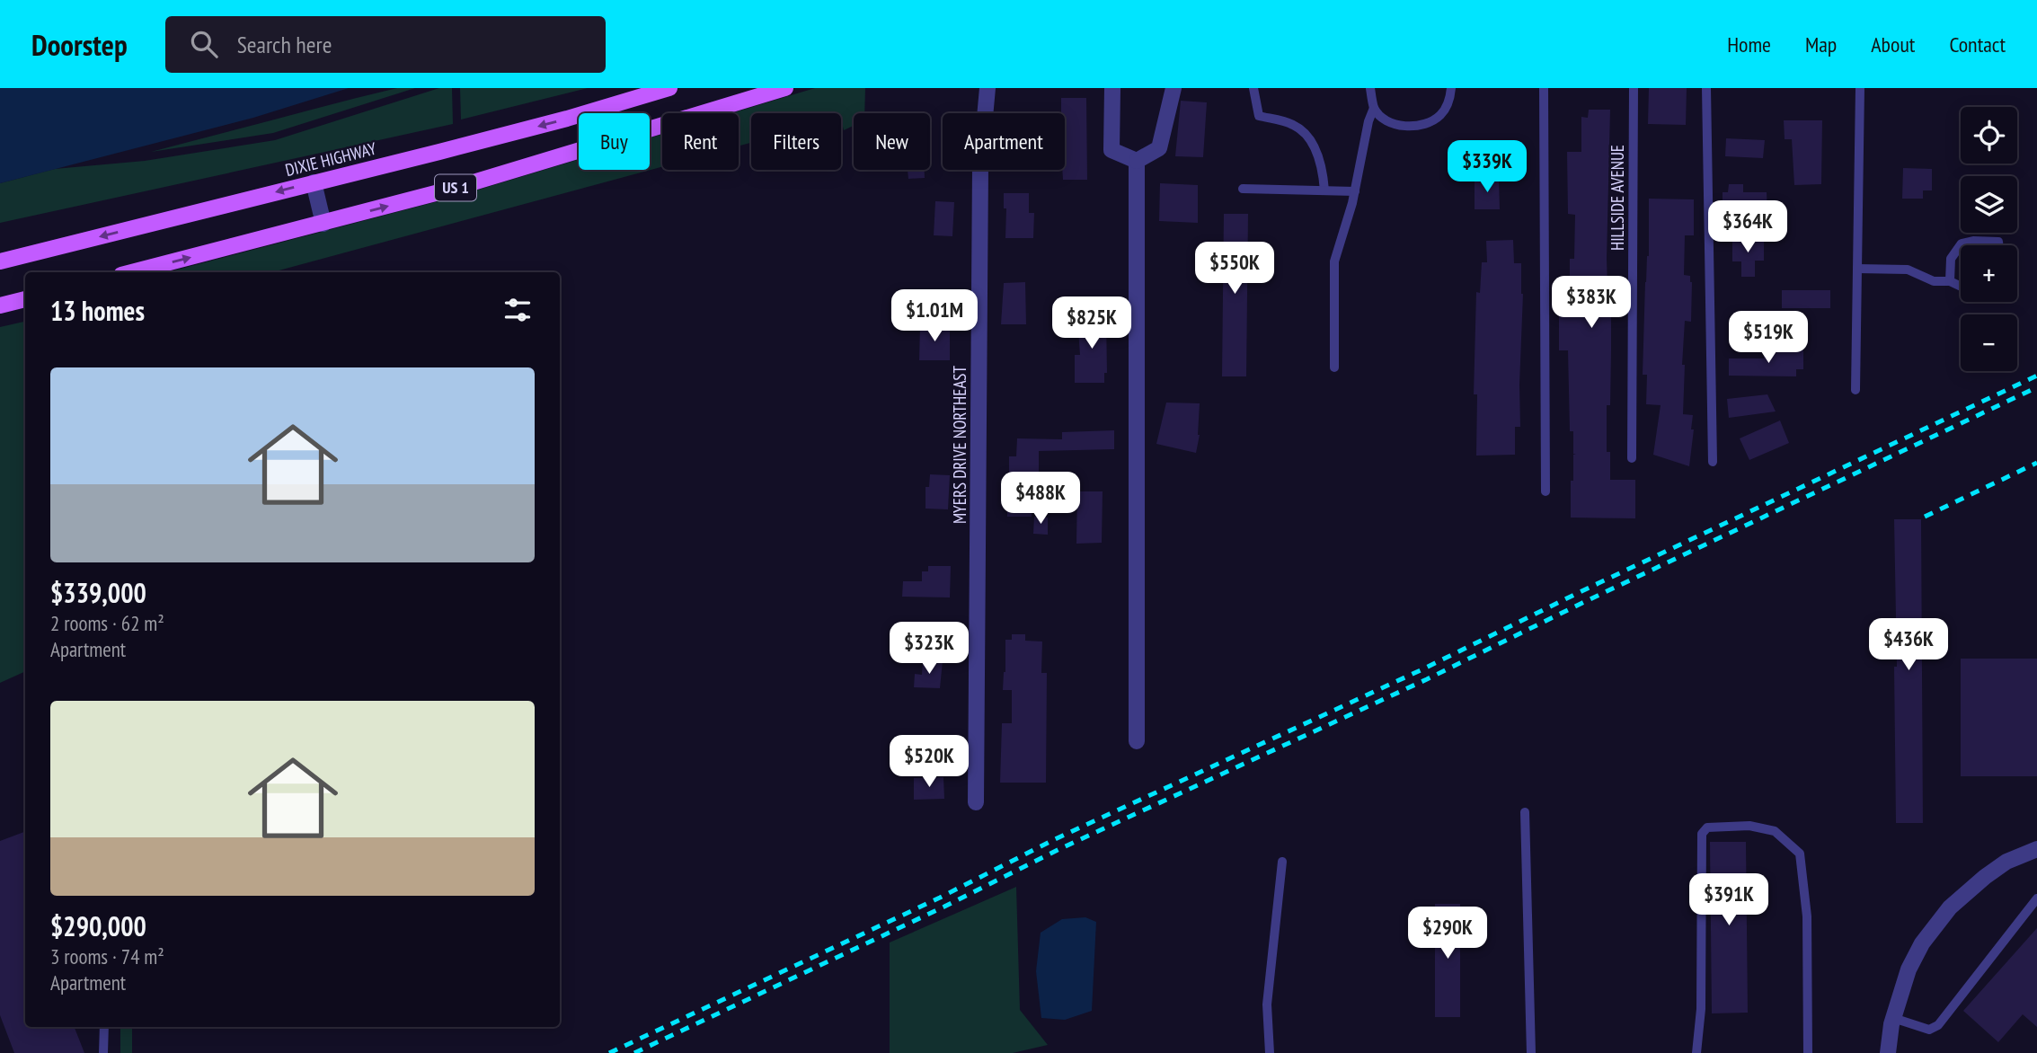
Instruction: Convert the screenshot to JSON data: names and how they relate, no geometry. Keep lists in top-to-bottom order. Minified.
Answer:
{"streets":{"main road":["DIXIE HIGHWAY","US 1"],"street":["MYERS DRIVE NORTHEAST"],"lane":["HILLSIDE AVENUE"]},"page":{"header":"Doorstep","search":"Search here","nav":["Home","Map","About","Contact"],"map_buttons":["+","−"],"chip":["Buy","Rent","Filters","New","Apartment"],"price":["$339K","$364K","$550K","$383K","$1.01M","$825K","$519K","$488K","$436K","$323K","$520K","$391K","$290K"],"heading":"13 homes","list":[{"name":"$339,000","note":"2 rooms · 62 m² · Apartment"},{"name":"$290,000","note":"3 rooms · 74 m² · Apartment"}]}}
